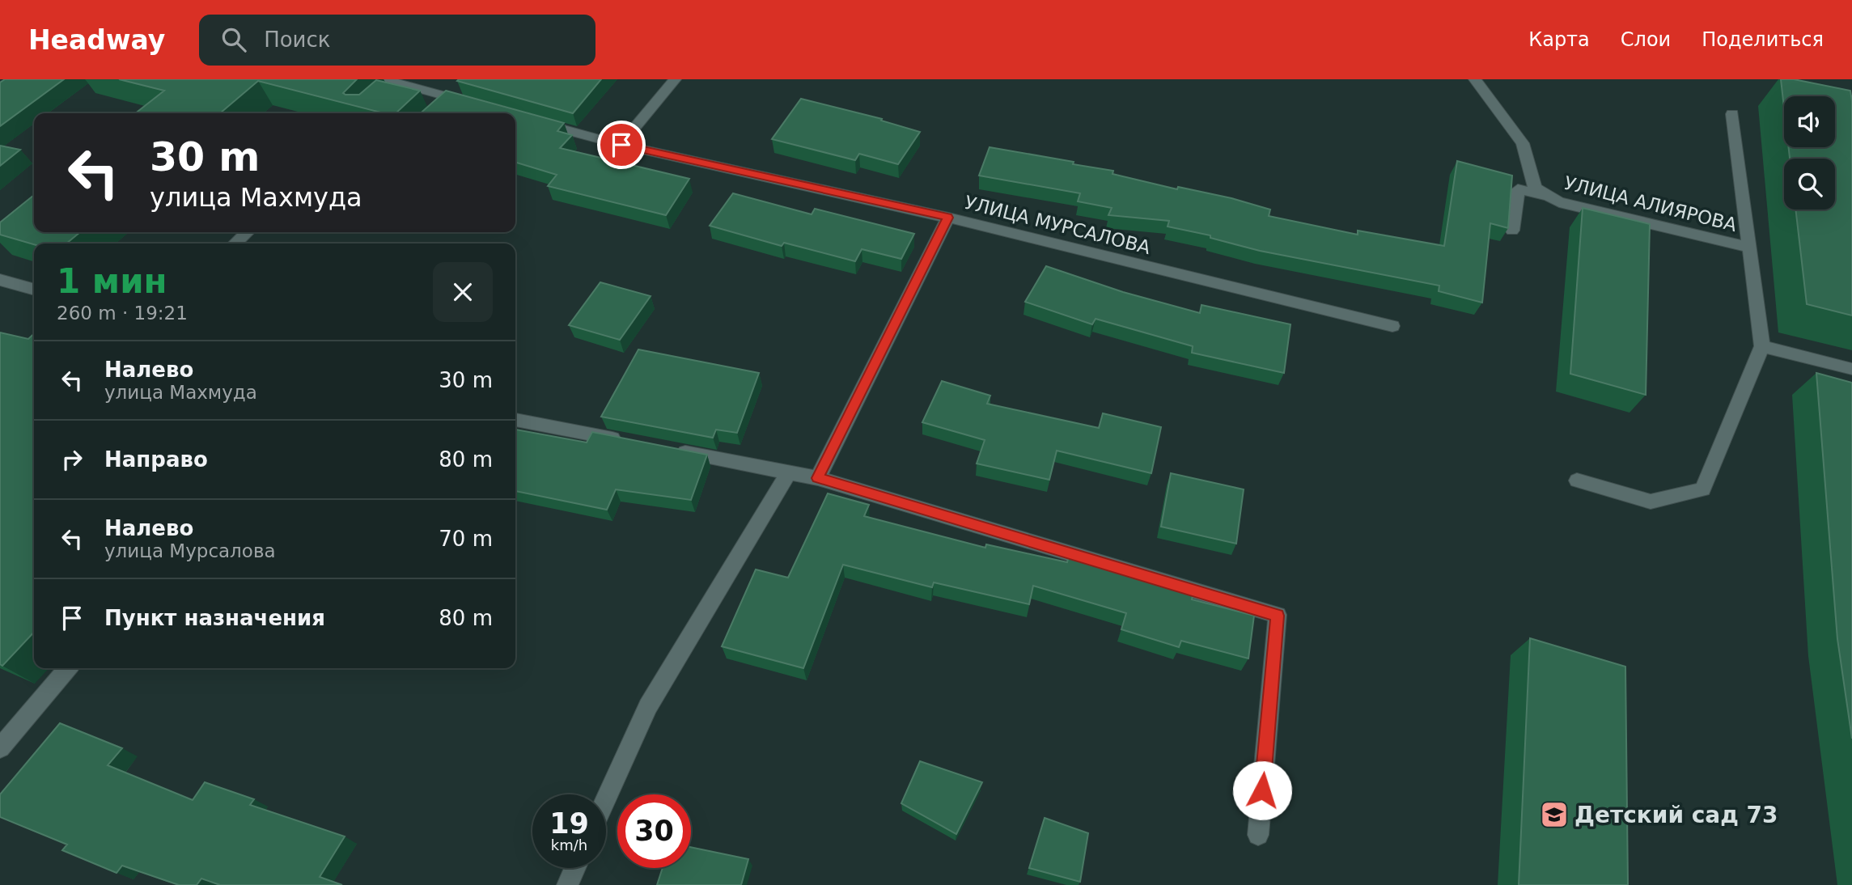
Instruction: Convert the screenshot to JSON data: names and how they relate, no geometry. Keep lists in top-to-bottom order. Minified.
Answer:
{"streets":{"street":["УЛИЦА АЛИЯРОВА","УЛИЦА МУРСАЛОВА"]},"places":{"school or university":["Детский сад 73"]},"page":{"header":"Headway","search":"Поиск","nav":["Карта","Слои","Поделиться"],"turn":["30 m","улица Махмуда"],"heading":["1 мин","260 m · 19:21"],"list":[{"name":"Налево","note":"улица Махмуда","value":"30 m"},{"name":"Направо","value":"80 m"},{"name":"Налево","note":"улица Мурсалова","value":"70 m"},{"name":"Пункт назначения","value":"80 m"}],"speed":"19 km/h","limit":"30"}}
